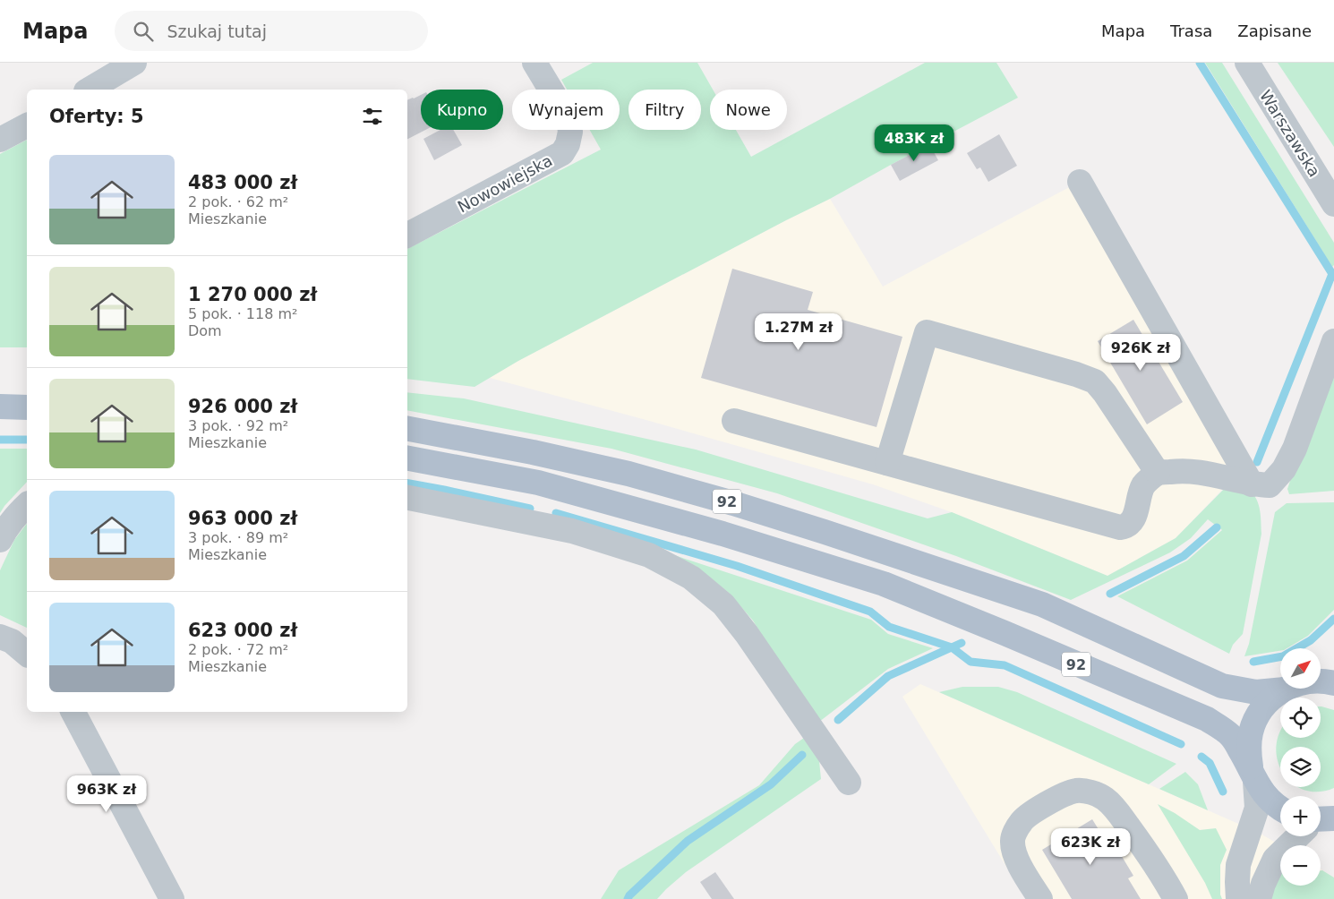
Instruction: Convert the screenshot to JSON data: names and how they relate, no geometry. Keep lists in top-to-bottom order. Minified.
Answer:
{"streets":{"main road":["92"],"street":["Warszawska","Nowowiejska"]},"north":"top right","page":{"header":"Mapa","search":"Szukaj tutaj","nav":["Mapa","Trasa","Zapisane"],"chip":["Kupno","Wynajem","Filtry","Nowe"],"heading":"Oferty: 5","price":["483K zł","1.27M zł","926K zł","963K zł","623K zł"],"list":[{"name":"483 000 zł","note":"2 pok. · 62 m² · Mieszkanie"},{"name":"1 270 000 zł","note":"5 pok. · 118 m² · Dom"},{"name":"926 000 zł","note":"3 pok. · 92 m² · Mieszkanie"},{"name":"963 000 zł","note":"3 pok. · 89 m² · Mieszkanie"},{"name":"623 000 zł","note":"2 pok. · 72 m² · Mieszkanie"}],"map_buttons":["+","−"]}}
